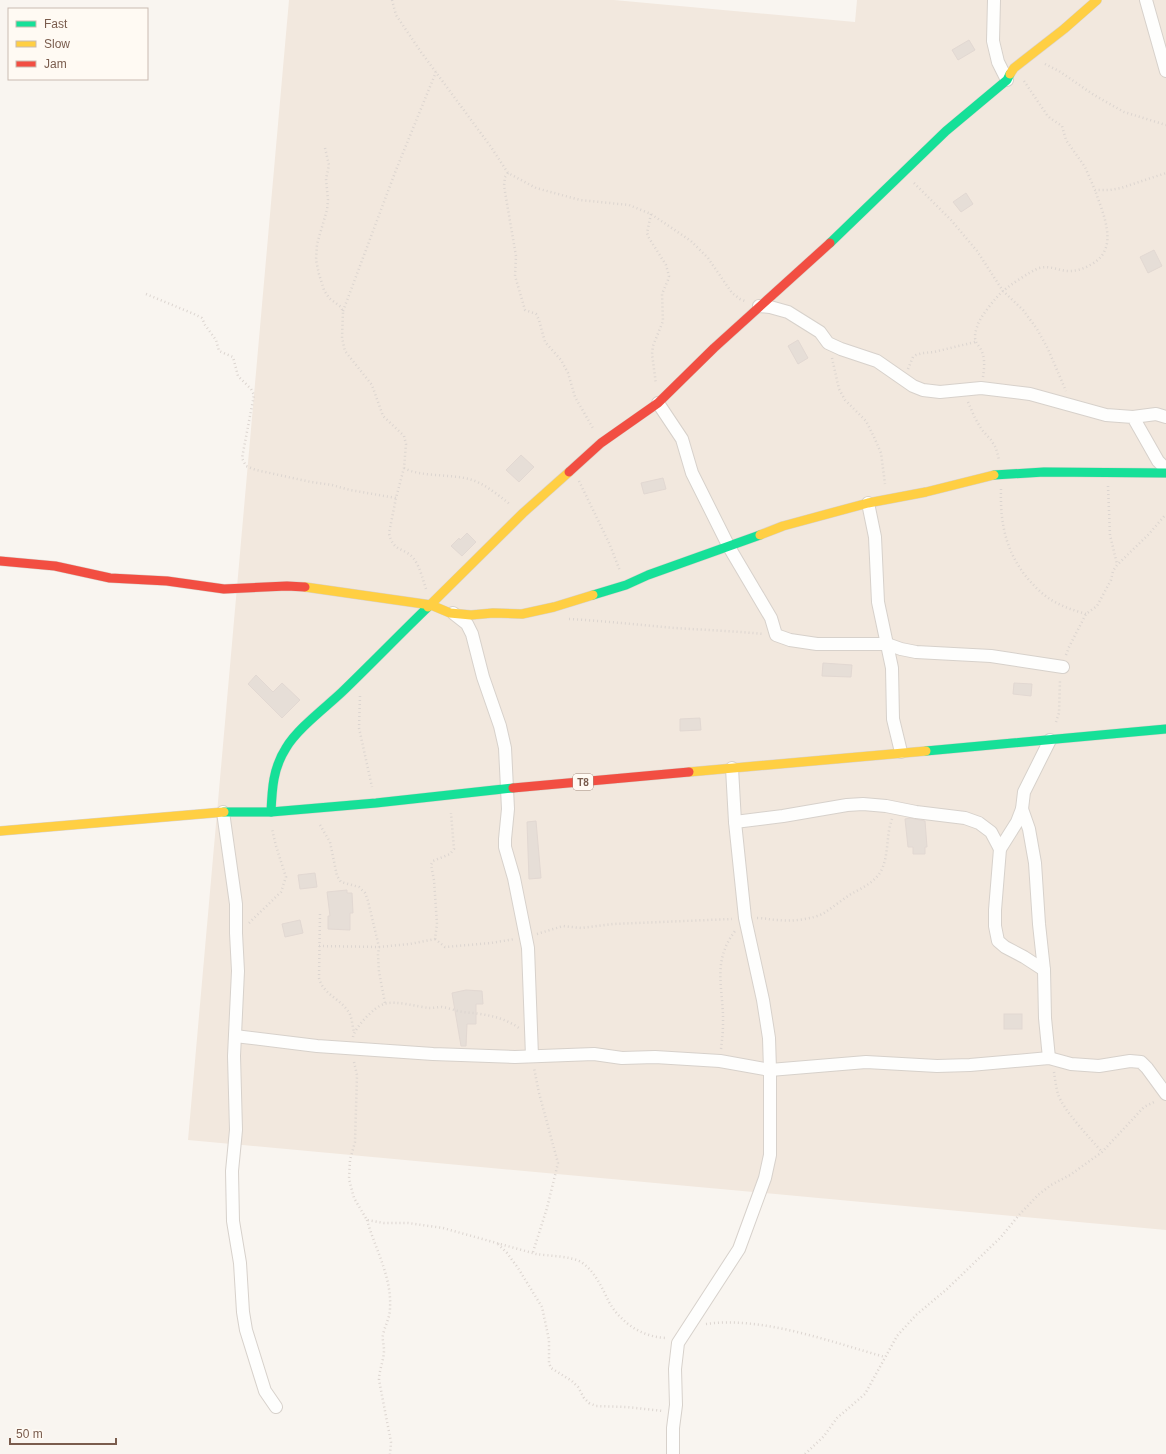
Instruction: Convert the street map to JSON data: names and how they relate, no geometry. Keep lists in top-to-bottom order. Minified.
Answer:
{"streets":{"main road":["T8"]},"legend":["Fast","Slow","Jam"],"scale_bar":"50 m"}
